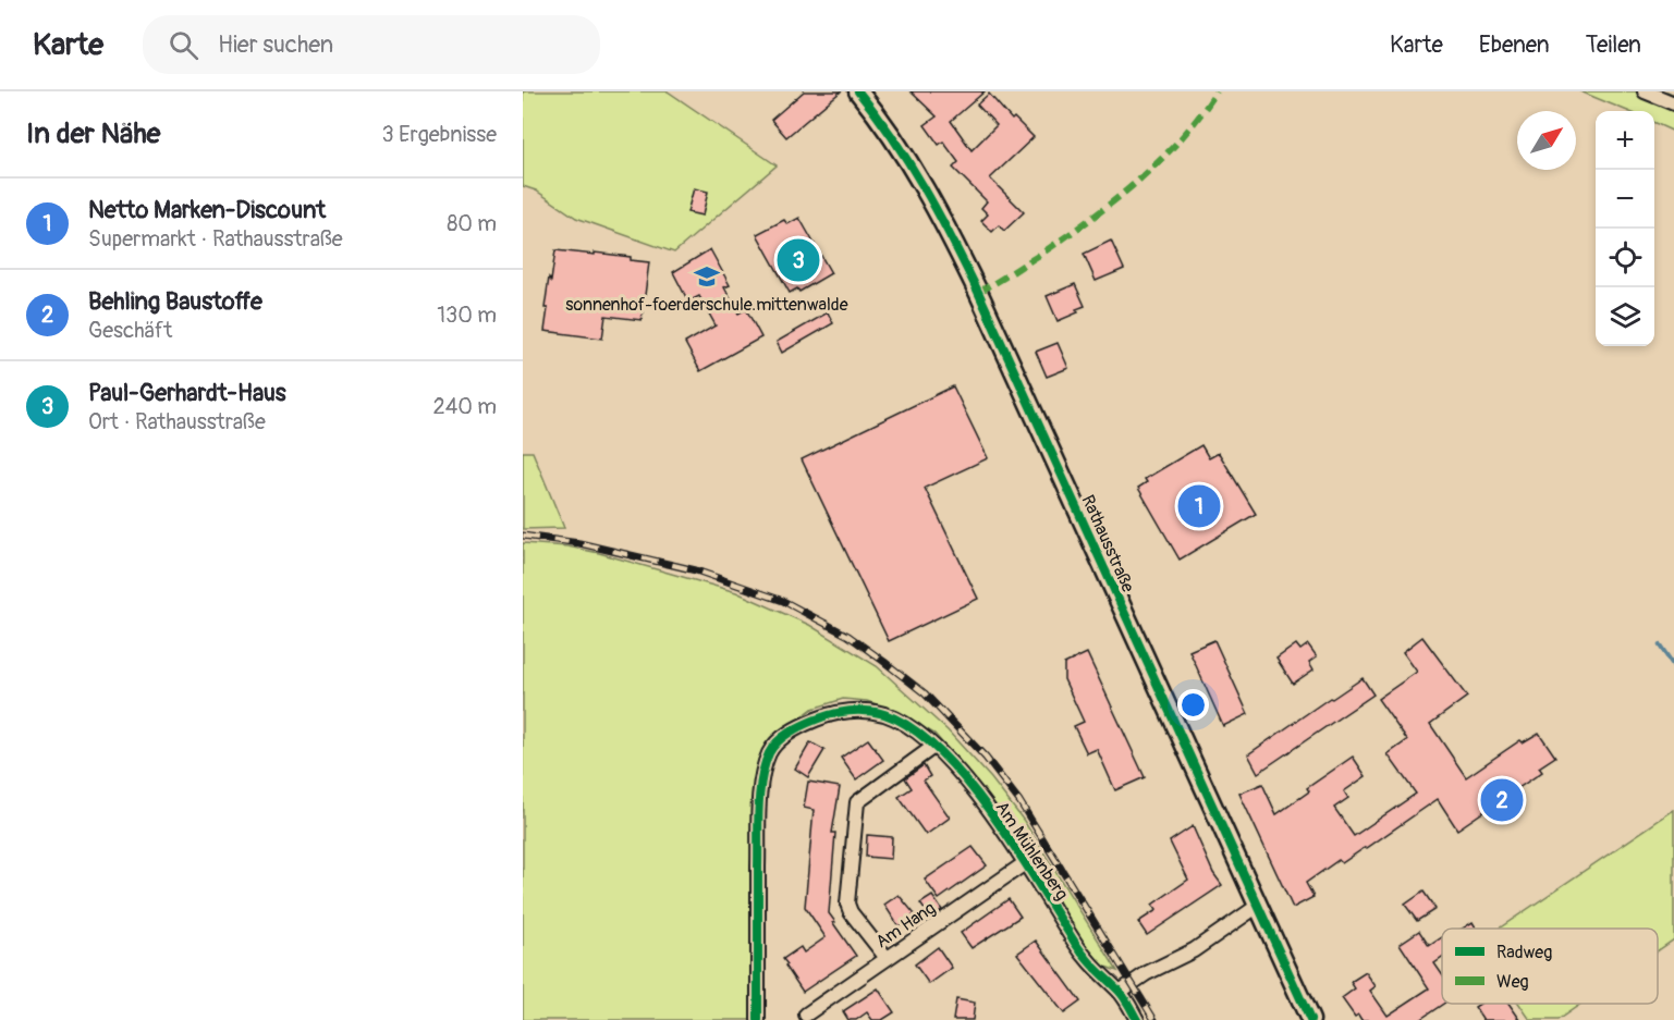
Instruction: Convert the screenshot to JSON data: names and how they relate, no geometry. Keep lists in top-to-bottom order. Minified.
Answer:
{"streets":{"main road":["Rathausstraße"],"street":["Am Mühlenberg","Am Hang"]},"crossings":[["Am Mühlenberg","Am Hang"]],"places":{"school or university":["sonnenhof-foerderschule.mittenwalde"]},"legend":["Radweg","Weg"],"north":"top right","page":{"header":"Karte","search":"Hier suchen","nav":["Karte","Ebenen","Teilen"],"heading":["In der Nähe","3 Ergebnisse"],"map_buttons":["+","−"],"list":[{"mark":"1","name":"Netto Marken-Discount","note":"Supermarkt · Rathausstraße","value":"80 m"},{"mark":"2","name":"Behling Baustoffe","note":"Geschäft","value":"130 m"},{"mark":"3","name":"Paul-Gerhardt-Haus","note":"Ort · Rathausstraße","value":"240 m"}],"pins":["3","1","2"]}}
